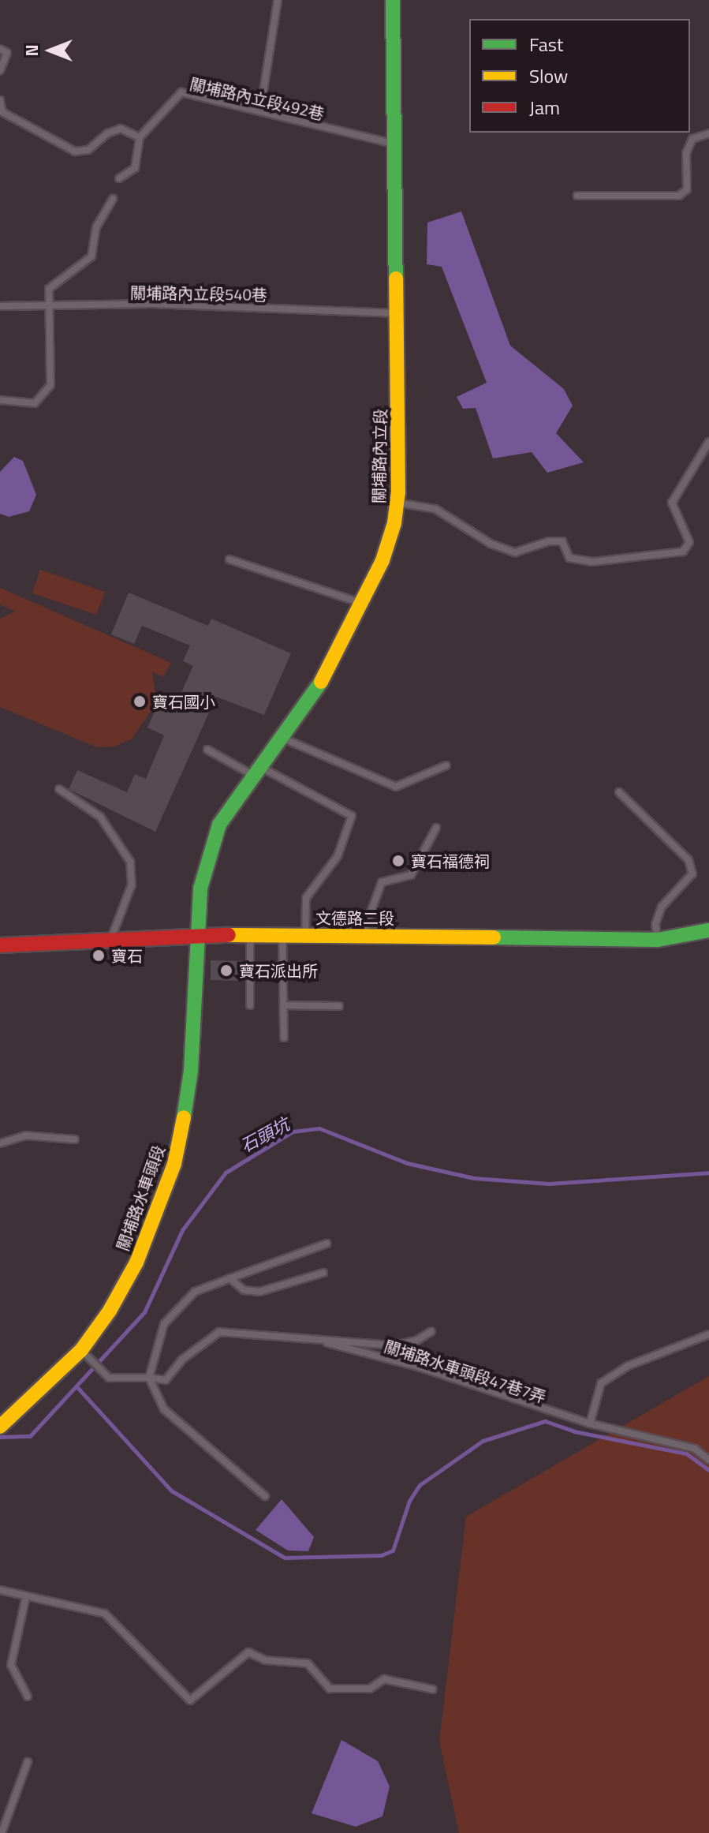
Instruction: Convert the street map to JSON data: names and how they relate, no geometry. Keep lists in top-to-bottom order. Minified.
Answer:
{"streets":{"street":["關埔路內立段","文德路二段","關埔路水車頭段"],"lane":["關埔路內立段492巷","關埔路內立段540巷","關埔路水車頭段47巷7弄"]},"crossings":[["關埔路內立段492巷","關埔路內立段"],["關埔路內立段540巷","關埔路內立段"],["關埔路內立段","文德路二段"],["關埔路內立段","關埔路水車頭段"],["文德路二段","關埔路水車頭段"]],"water":["石頭坑"],"places":["寶石國小","寶石福德祠","寶石","寶石派出所"],"legend":["Fast","Slow","Jam"],"north":"left"}
